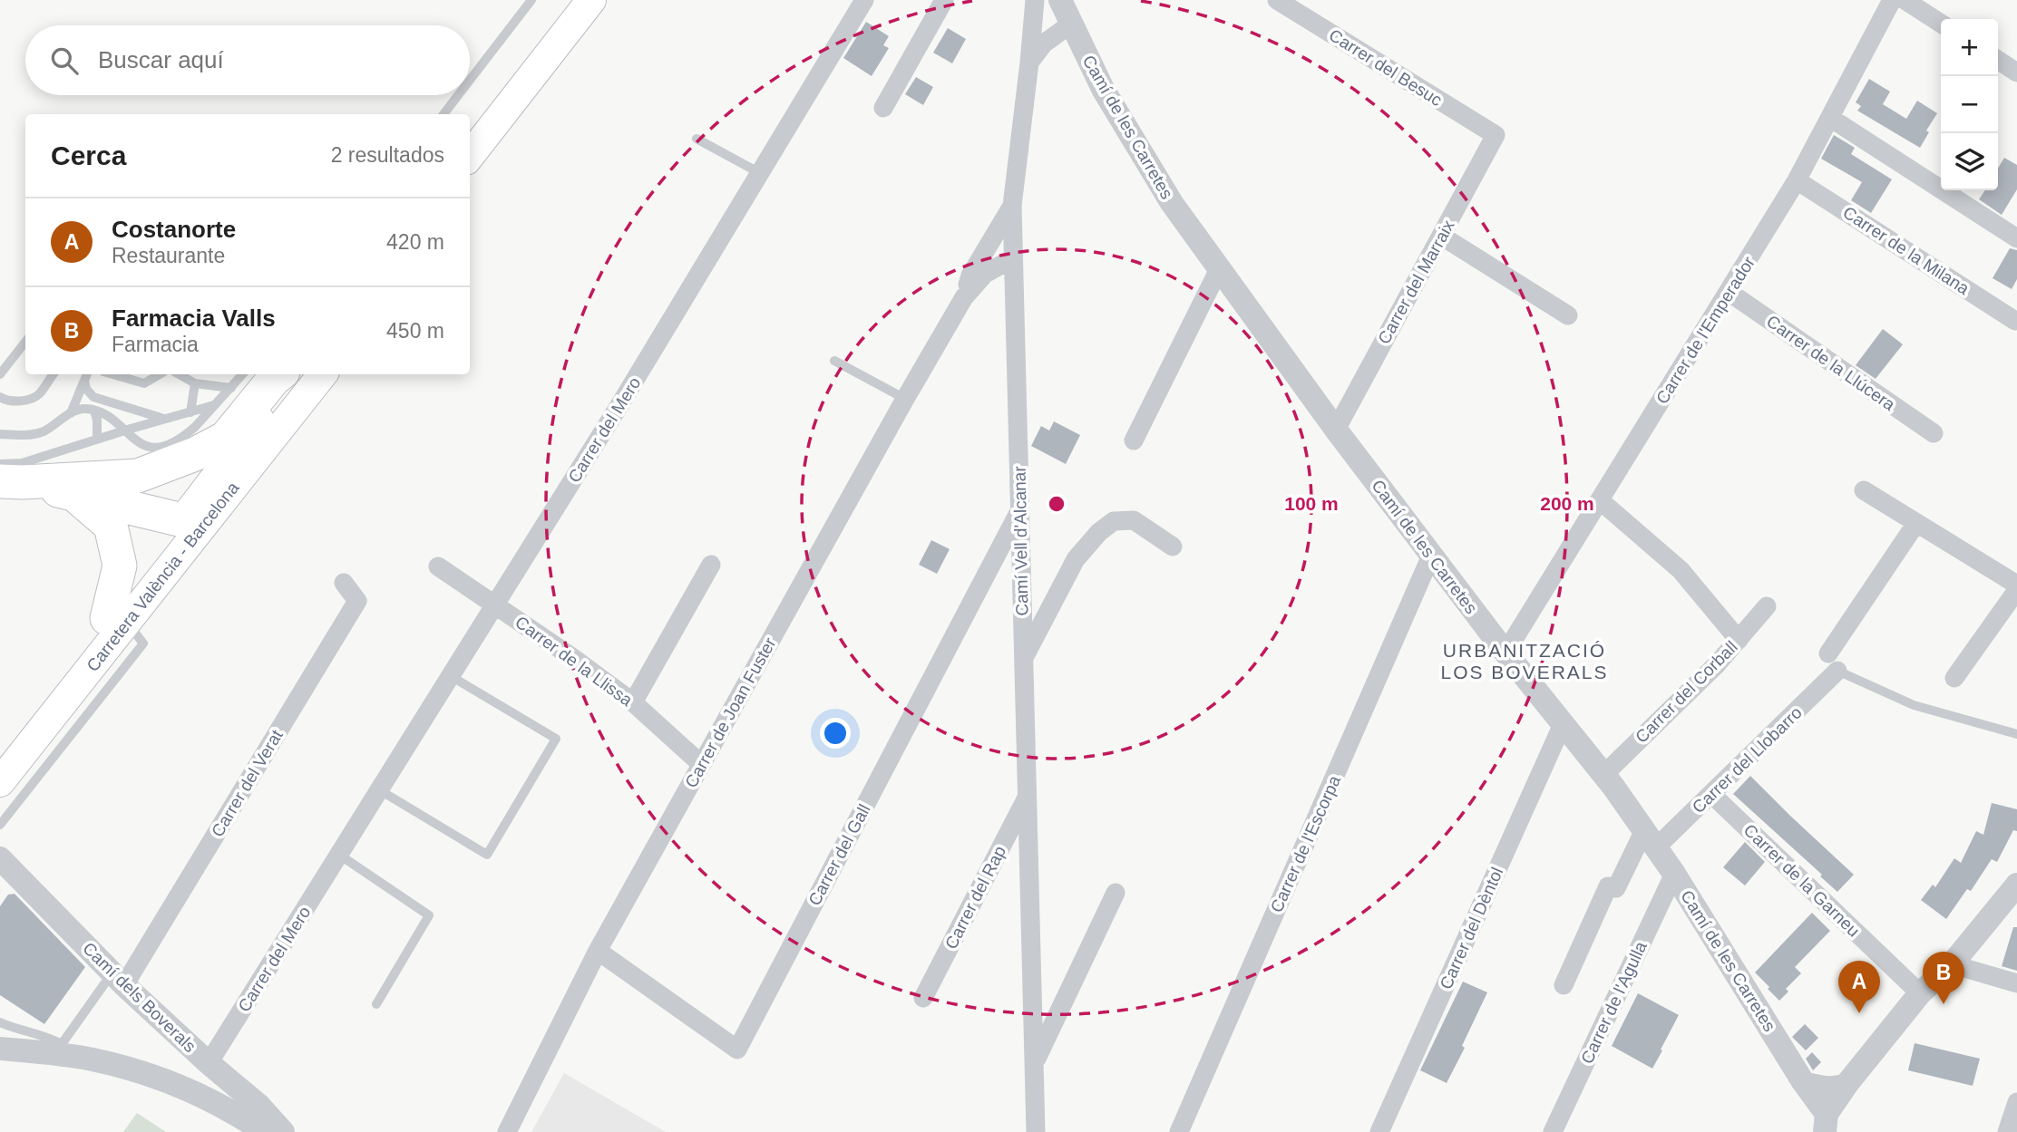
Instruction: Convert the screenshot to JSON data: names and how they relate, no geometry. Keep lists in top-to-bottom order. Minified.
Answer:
{"streets":{"main road":["Carretera València - Barcelona"],"street":["Carrer del Besuc","Camí de les Carretes","Carrer de la Milana","Carrer del Marraix","Carrer de l'Emperador","Carrer de la Llúcera","Carrer del Mero","Camí Vell d'Alcanar","Carrer de la Llissa","Carrer del Corball","Carrer de Joan Fuster","Carrer del Llobarro","Carrer del Verat","Carrer de l'Escorpa","Carrer del Gall","Carrer de la Garneu","Carrer del Rap","Carrer del Dèntol","Camí dels Boverals","Carrer de l'Agulla"]},"crossings":[["Carrer del Besuc","Carrer del Marraix"],["Camí de les Carretes","Carrer del Marraix"],["Camí de les Carretes","Carrer de l'Emperador"],["Camí de les Carretes","Carrer del Corball"],["Camí de les Carretes","Carrer del Llobarro"],["Camí de les Carretes","Carrer de l'Escorpa"],["Camí de les Carretes","Carrer del Dèntol"],["Camí de les Carretes","Carrer de l'Agulla"],["Carrer de la Milana","Carrer de l'Emperador"],["Carrer de l'Emperador","Carrer de la Llúcera"],["Carrer del Mero","Carrer de la Llissa"],["Carrer del Mero","Camí dels Boverals"],["Camí Vell d'Alcanar","Carrer de Joan Fuster"],["Camí Vell d'Alcanar","Carrer del Gall"],["Camí Vell d'Alcanar","Carrer del Rap"],["Carrer de la Llissa","Carrer de Joan Fuster"],["Carrer de Joan Fuster","Carrer del Gall"],["Carrer del Llobarro","Carrer de la Garneu"],["Carrer del Verat","Camí dels Boverals"]],"districts":["URBANITZACIÓ LOS BOVERALS"],"page":{"map_buttons":["+","−"],"search":"Buscar aquí","heading":["Cerca","2 resultados"],"list":[{"mark":"A","name":"Costanorte","note":"Restaurante","value":"420 m"},{"mark":"B","name":"Farmacia Valls","note":"Farmacia","value":"450 m"}],"pins":["B","A"]},"rings":["100 m","200 m"]}
